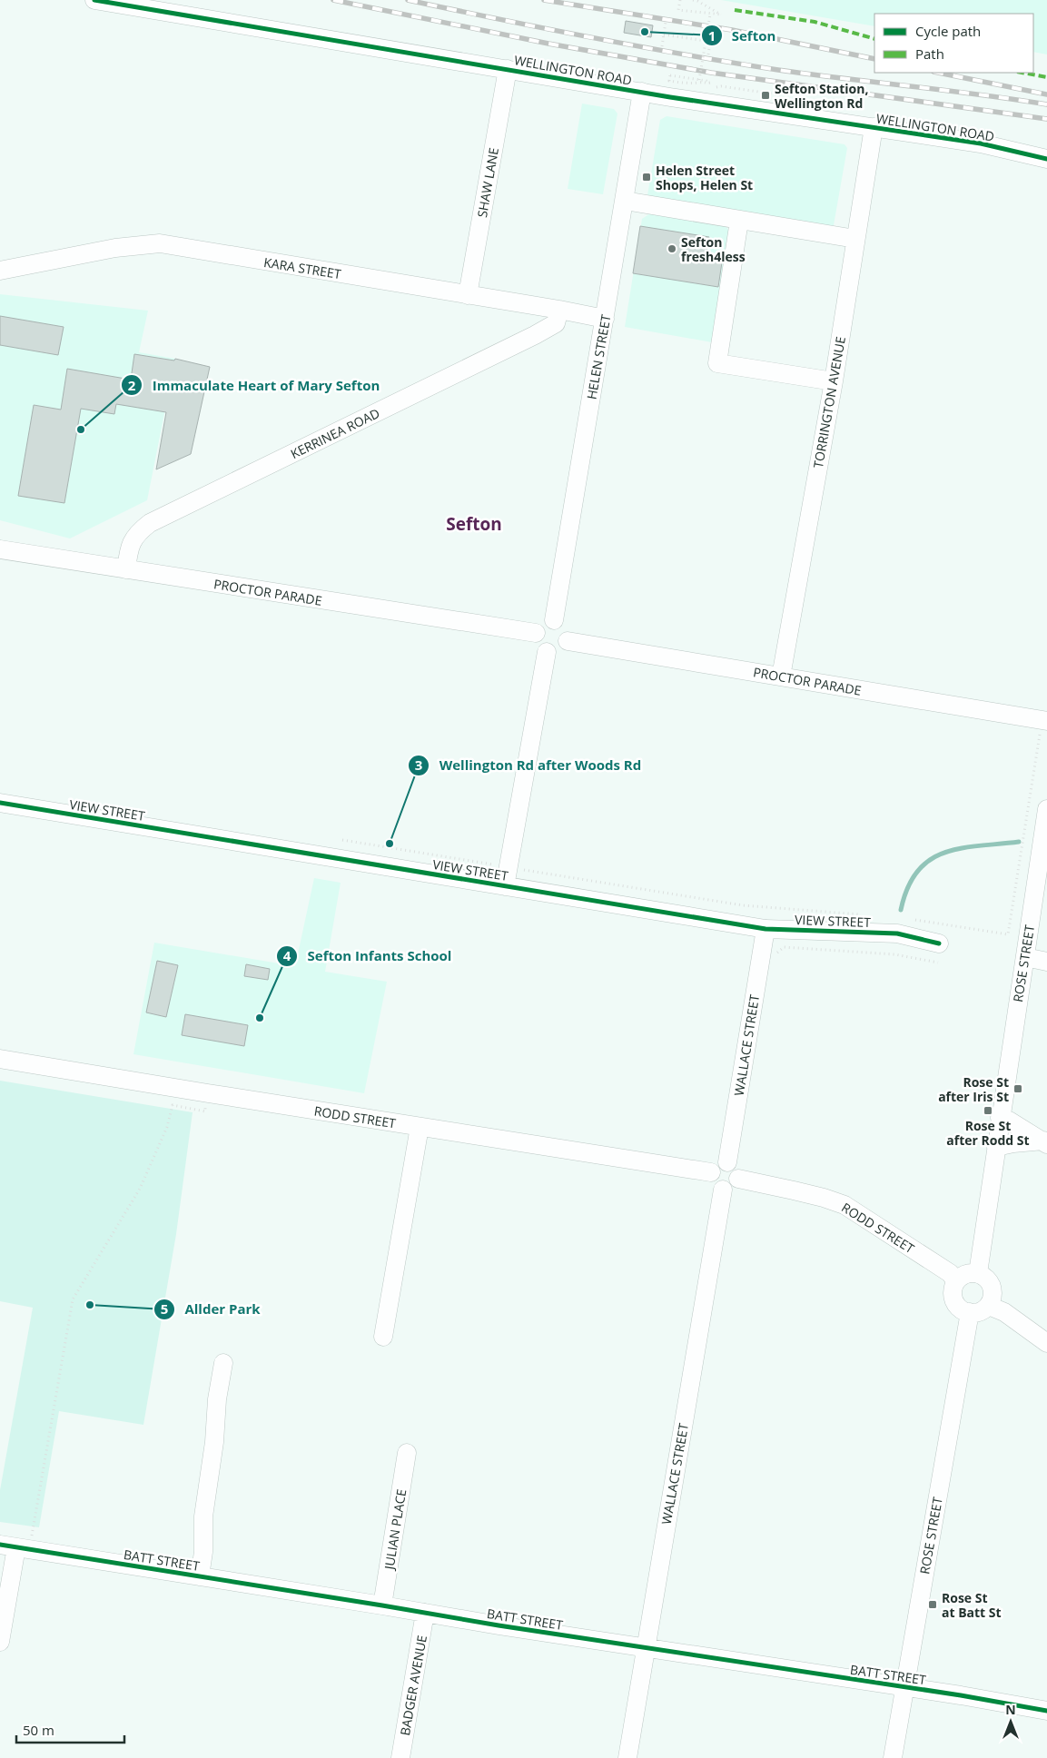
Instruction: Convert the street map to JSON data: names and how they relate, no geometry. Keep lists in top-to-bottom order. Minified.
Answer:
{"streets":{"street":["WELLINGTON ROAD","SHAW LANE","KARA STREET","HELEN STREET","TORRINGTON AVENUE","KERRINEA ROAD","PROCTOR PARADE","VIEW STREET","ROSE STREET","WALLACE STREET","RODD STREET","JULIAN PLACE","BATT STREET","BADGER AVENUE"]},"crossings":[["WELLINGTON ROAD","SHAW LANE"],["WELLINGTON ROAD","HELEN STREET"],["WELLINGTON ROAD","TORRINGTON AVENUE"],["SHAW LANE","KARA STREET"],["KARA STREET","HELEN STREET"],["KARA STREET","KERRINEA ROAD"],["HELEN STREET","PROCTOR PARADE"],["TORRINGTON AVENUE","PROCTOR PARADE"],["KERRINEA ROAD","PROCTOR PARADE"],["VIEW STREET","WALLACE STREET"],["ROSE STREET","RODD STREET"],["ROSE STREET","BATT STREET"],["WALLACE STREET","RODD STREET"],["WALLACE STREET","BATT STREET"],["JULIAN PLACE","BATT STREET"],["BATT STREET","BADGER AVENUE"]],"districts":["Sefton"],"places":{"other":["Sefton","Sefton fresh4less","Immaculate Heart of Mary Sefton","Wellington Rd after Woods Rd","Sefton Infants School","Allder Park"],"transit":["Sefton Station, Wellington Rd","Helen Street Shops, Helen St","Rose St after Iris St","Rose St after Rodd St","Rose St at Batt St"]},"legend":["Cycle path","Path"],"scale_bar":"50 m","north":"top"}
